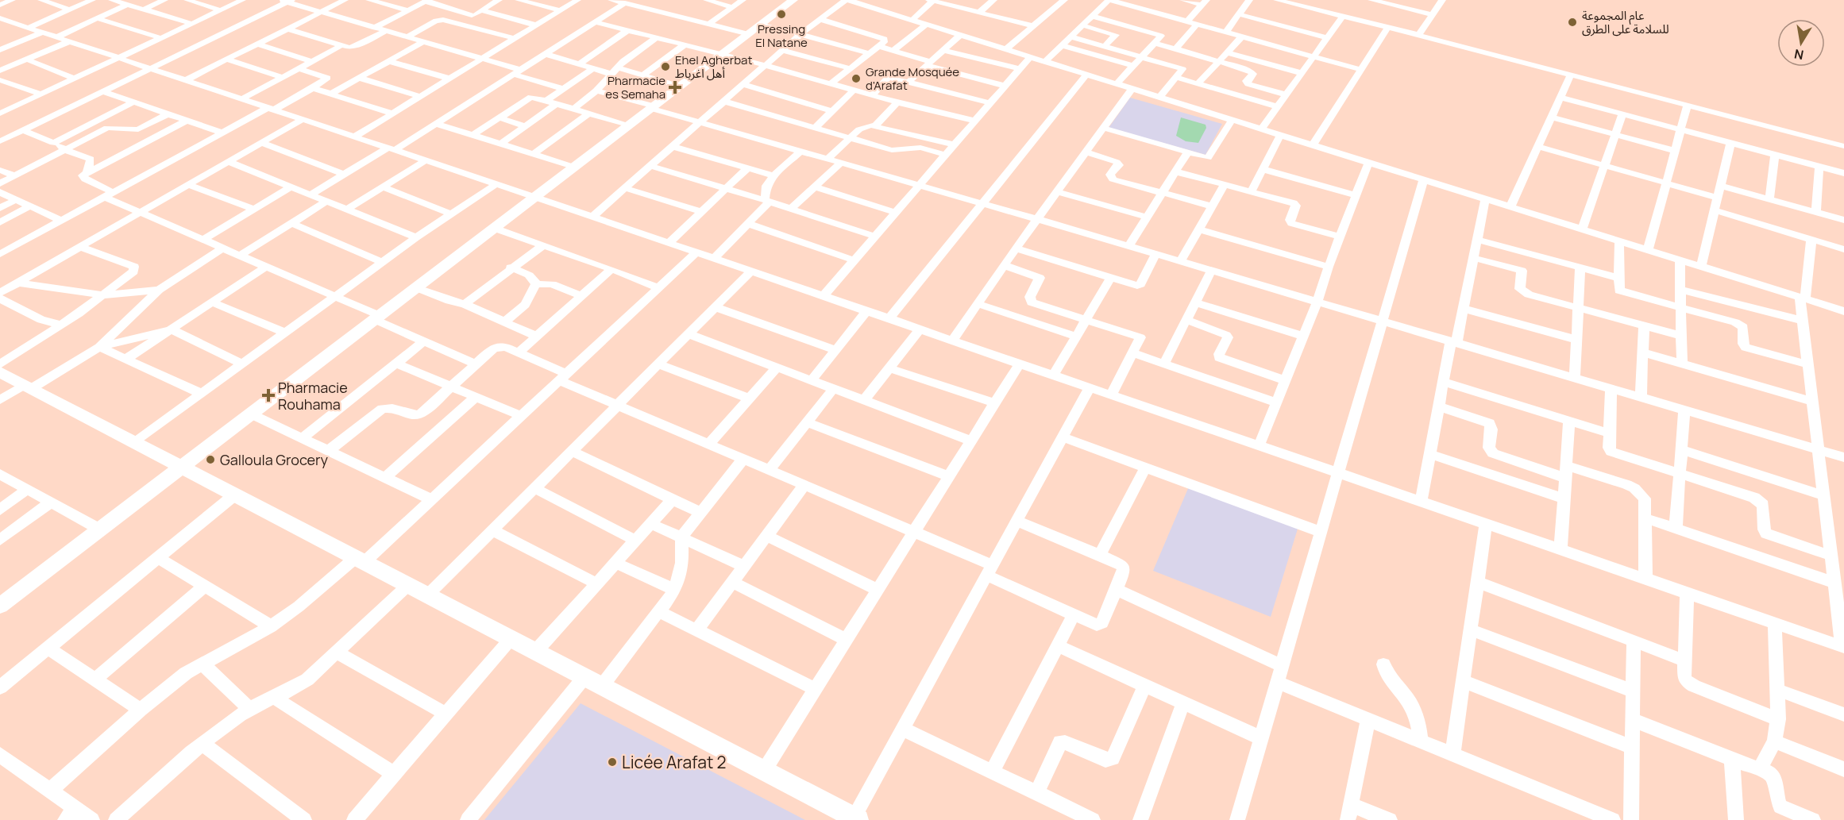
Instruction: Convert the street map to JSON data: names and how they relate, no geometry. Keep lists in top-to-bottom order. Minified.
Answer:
{"places":{"other":["Pressing El Natane","عام المجموعة للسلامة على الطرق","Ehel Agherbat أهل اغرباط","Grande Mosquée d'Arafat","Galloula Grocery","Licée Arafat 2"],"health":["Pharmacie es Semaha","Pharmacie Rouhama"]},"north":"bottom"}
